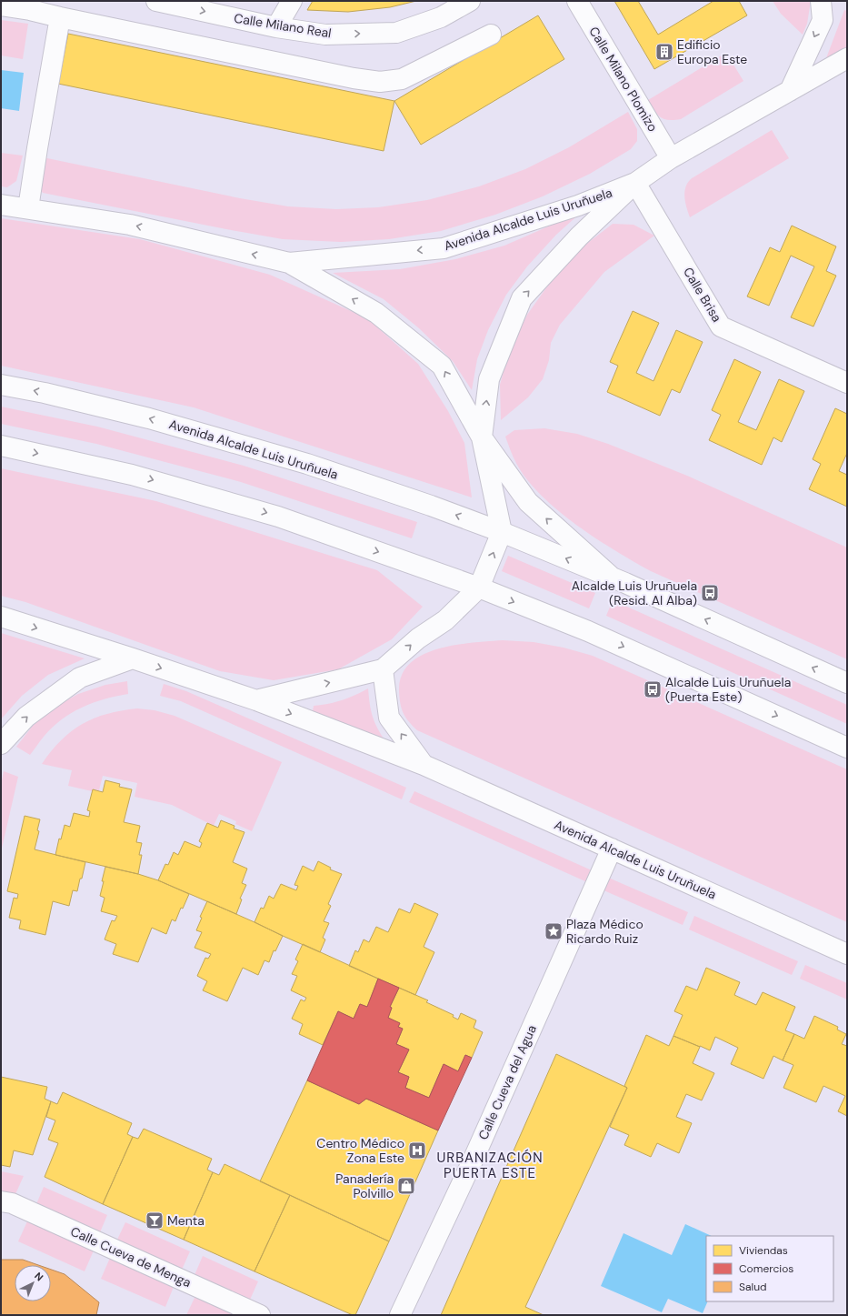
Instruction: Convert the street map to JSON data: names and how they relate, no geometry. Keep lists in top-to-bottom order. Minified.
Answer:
{"streets":{"street":["Calle Milano Real","Calle Milano Plomizo","Avenida Alcalde Luis Uruñuela","Calle Brisa","Calle Cueva del Agua","Calle Cueva de Menga"]},"crossings":[["Avenida Alcalde Luis Uruñuela","Calle Brisa"],["Avenida Alcalde Luis Uruñuela","Calle Cueva del Agua"]],"districts":["URBANIZACIÓN PUERTA ESTE"],"places":{"building":["Edificio Europa Este"],"bus stop":["Alcalde Luis Uruñuela (Resid. Al Alba)","Alcalde Luis Uruñuela (Puerta Este)"],"place":["Plaza Médico Ricardo Ruiz"],"hospital":["Centro Médico Zona Este"],"shop":["Panadería Polvillo"],"bar":["Menta"]},"legend":["Viviendas","Comercios","Salud"],"north":"top right"}
